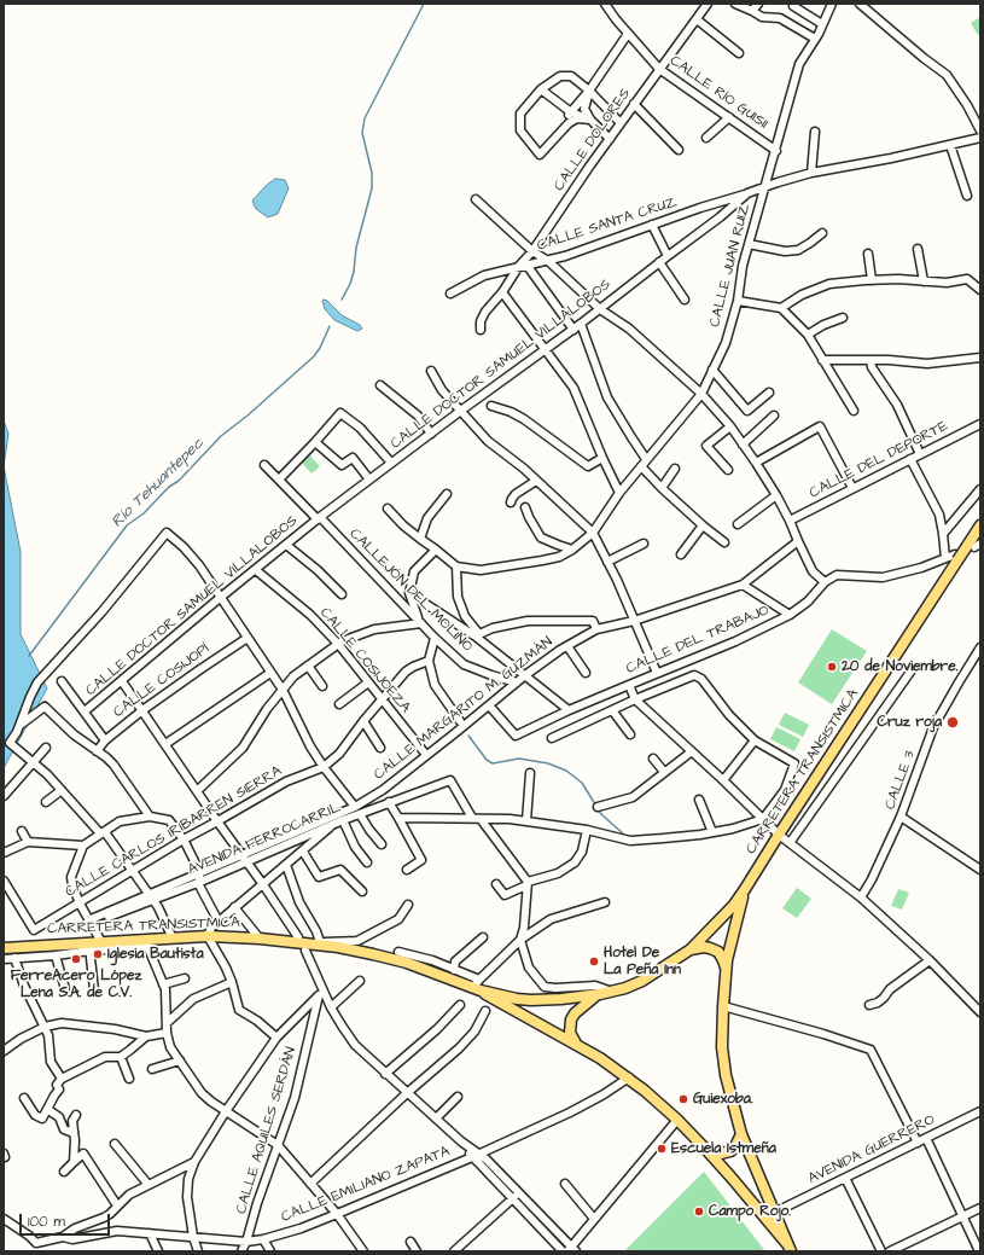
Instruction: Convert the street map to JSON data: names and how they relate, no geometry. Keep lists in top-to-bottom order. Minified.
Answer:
{"streets":{"main road":["CARRETERA TRANSISTMICA"],"street":["CALLE RÍO GUISII","CALLE DOLORES","CALLE SANTA CRUZ","CALLE JUAN RUIZ","CALLE DOCTOR SAMUEL VILLALOBOS","CALLE DEL DEPORTE","CALLEJÓN DEL MOLINO","CALLE DEL TRABAJO","CALLE COSIJOEZA","CALLE COSIJOPÍ","CALLE MARGARITO M. GUZMÁN","CALLE 3","CALLE CARLOS IRIBARREN SIERRA","AVENIDA FERROCARRIL","CALLE AQUILES SERDÁN","AVENIDA GUERRERO","CALLE EMILIANO ZAPATA"]},"crossings":[["CALLE RÍO GUISII","CALLE DOLORES"],["CALLE RÍO GUISII","CALLE JUAN RUIZ"],["CALLE DOLORES","CALLE SANTA CRUZ"],["CALLE SANTA CRUZ","CALLE DOCTOR SAMUEL VILLALOBOS"],["CALLE JUAN RUIZ","CALLE DOCTOR SAMUEL VILLALOBOS"],["CALLE DOCTOR SAMUEL VILLALOBOS","CALLEJÓN DEL MOLINO"],["CALLE DOCTOR SAMUEL VILLALOBOS","CALLE COSIJOEZA"],["CALLEJÓN DEL MOLINO","CALLE MARGARITO M. GUZMÁN"],["CALLE DEL TRABAJO","CALLE MARGARITO M. GUZMÁN"],["CALLE COSIJOEZA","CALLE MARGARITO M. GUZMÁN"],["CALLE COSIJOEZA","CALLE CARLOS IRIBARREN SIERRA"],["CALLE MARGARITO M. GUZMÁN","AVENIDA FERROCARRIL"],["CARRETERA TRANSISTMICA","AVENIDA GUERRERO"],["CARRETERA TRANSISTMICA","CALLE EMILIANO ZAPATA"],["CALLE AQUILES SERDÁN","CALLE EMILIANO ZAPATA"]],"water":["Río Tehuantepec"],"places":["20 de Noviembre.","Cruz roja","Iglesia Bautista","FerreAcero López Lena S.A. de C.V.","Hotel De La Peña Inn","Guiexoba.","Escuela Istmeña","Campo Rojo."],"scale_bar":"100 m"}
